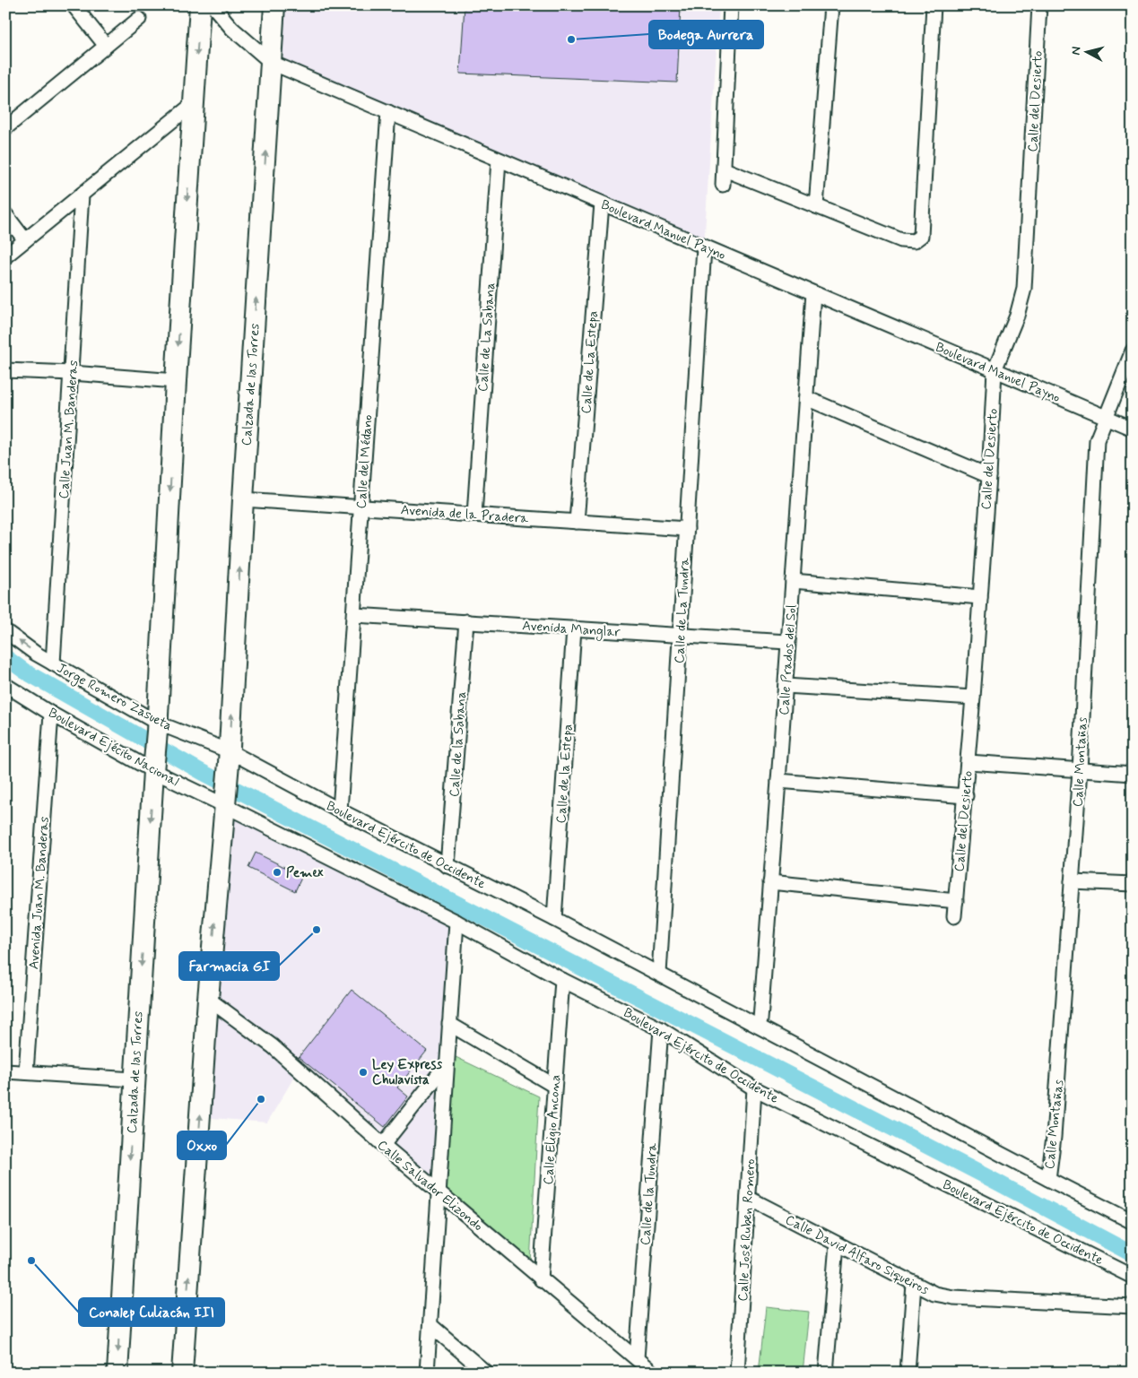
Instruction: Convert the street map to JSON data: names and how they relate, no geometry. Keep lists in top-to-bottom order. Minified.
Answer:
{"streets":{"main road":["Calzada de las Torres"],"street":["Calle del Desierto","Boulevard Manuel Payno","Calle de La Sabana","Calle de La Estepa","Calle Juan M. Banderas","Calle del Médano","Avenida de la Pradera","Calle de La Tundra","Avenida Manglar","Calle Prados del Sol","Jorge Romero Zasueta","Calle de la Sabana","Boulevard Ejécito Nacional","Calle Montañas","Calle de la Estepa","Boulevard Ejército de Occidente","Avenida Juan M. Banderas","Calle Eligio Ancona","Calle Salvador Elizondo","Calle de la Tundra","Calle José Ruben Romero","Calle David Alfaro Siqueiros"]},"crossings":[["Calle del Desierto","Boulevard Manuel Payno"],["Boulevard Manuel Payno","Calle de La Sabana"],["Boulevard Manuel Payno","Calle de La Estepa"],["Boulevard Manuel Payno","Calzada de las Torres"],["Boulevard Manuel Payno","Calle del Médano"],["Boulevard Manuel Payno","Calle de La Tundra"],["Boulevard Manuel Payno","Calle Prados del Sol"],["Boulevard Manuel Payno","Calle Montañas"],["Calle de La Sabana","Avenida de la Pradera"],["Calle de La Estepa","Avenida de la Pradera"],["Calzada de las Torres","Avenida de la Pradera"],["Calzada de las Torres","Jorge Romero Zasueta"],["Calzada de las Torres","Boulevard Ejécito Nacional"],["Calzada de las Torres","Boulevard Ejército de Occidente"],["Calle Juan M. Banderas","Jorge Romero Zasueta"],["Calle del Médano","Avenida de la Pradera"],["Calle del Médano","Avenida Manglar"],["Calle del Médano","Boulevard Ejército de Occidente"],["Avenida de la Pradera","Calle de La Tundra"],["Calle de La Tundra","Avenida Manglar"],["Calle de La Tundra","Boulevard Ejército de Occidente"],["Avenida Manglar","Calle Prados del Sol"],["Avenida Manglar","Calle de la Sabana"],["Avenida Manglar","Calle de la Estepa"],["Calle Prados del Sol","Boulevard Ejército de Occidente"],["Jorge Romero Zasueta","Boulevard Ejército de Occidente"],["Calle de la Sabana","Boulevard Ejército de Occidente"],["Boulevard Ejécito Nacional","Boulevard Ejército de Occidente"],["Boulevard Ejécito Nacional","Avenida Juan M. Banderas"],["Calle Montañas","Boulevard Ejército de Occidente"],["Calle de la Estepa","Boulevard Ejército de Occidente"],["Boulevard Ejército de Occidente","Calle Eligio Ancona"],["Boulevard Ejército de Occidente","Calle de la Tundra"],["Boulevard Ejército de Occidente","Calle José Ruben Romero"],["Calle Eligio Ancona","Calle Salvador Elizondo"],["Calle Salvador Elizondo","Calle de la Tundra"],["Calle José Ruben Romero","Calle David Alfaro Siqueiros"]],"places":["Bodega Aurrera","Pemex","Farmacia GI","Ley Express Chulavista","Oxxo","Conalep Culiacán III"],"north":"left"}
